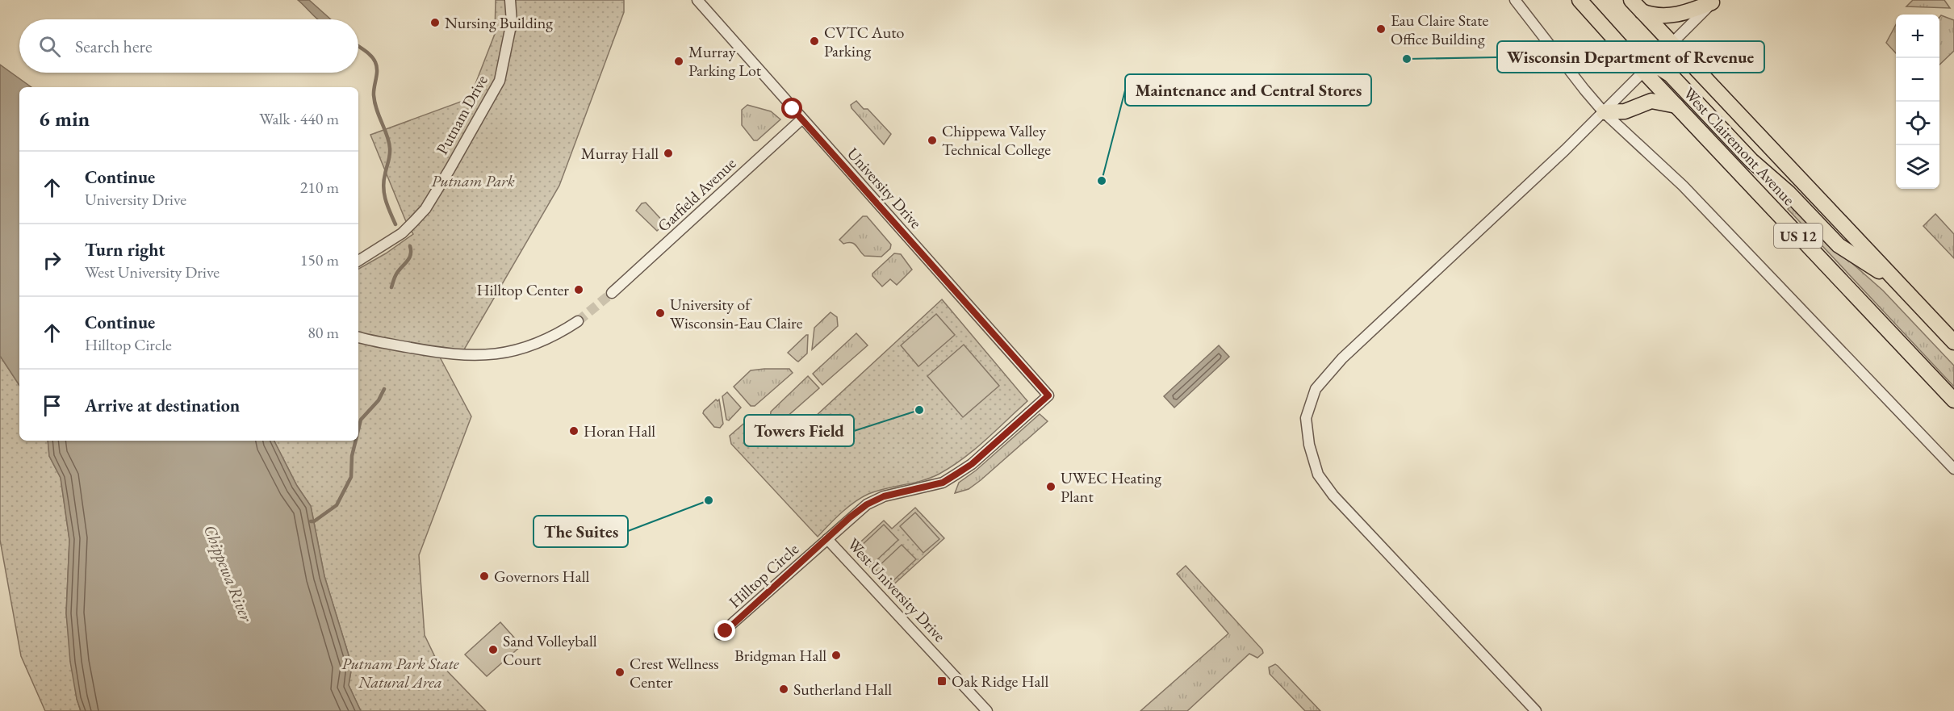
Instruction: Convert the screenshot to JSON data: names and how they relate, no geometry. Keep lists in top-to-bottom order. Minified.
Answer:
{"streets":{"main road":["West Clairemont Avenue","US 12"],"street":["Putnam Drive","University Drive","Garfield Avenue","Hilltop Circle","West University Drive"]},"crossings":[["University Drive","Garfield Avenue"],["University Drive","West University Drive"],["Hilltop Circle","West University Drive"]],"water":["Chippewa River"],"parks":["Putnam Park","Putnam Park State Natural Area"],"places":{"other":["Nursing Building","Eau Claire State Office Building","CVTC Auto Parking","Wisconsin Department of Revenue","Murray Parking Lot","Chippewa Valley Technical College","Murray Hall","Maintenance and Central Stores","Hilltop Center","University of Wisconsin-Eau Claire","Towers Field","Horan Hall","UWEC Heating Plant","The Suites","Governors Hall","Sand Volleyball Court","Bridgman Hall","Crest Wellness Center","Sutherland Hall"],"transit":["Oak Ridge Hall"]},"page":{"map_buttons":["+","−"],"search":"Search here","heading":["6 min","Walk · 440 m"],"list":[["Continue","University Drive","210 m"],["Turn right","West University Drive","150 m"],["Continue","Hilltop Circle","80 m"],"Arrive at destination"]}}
